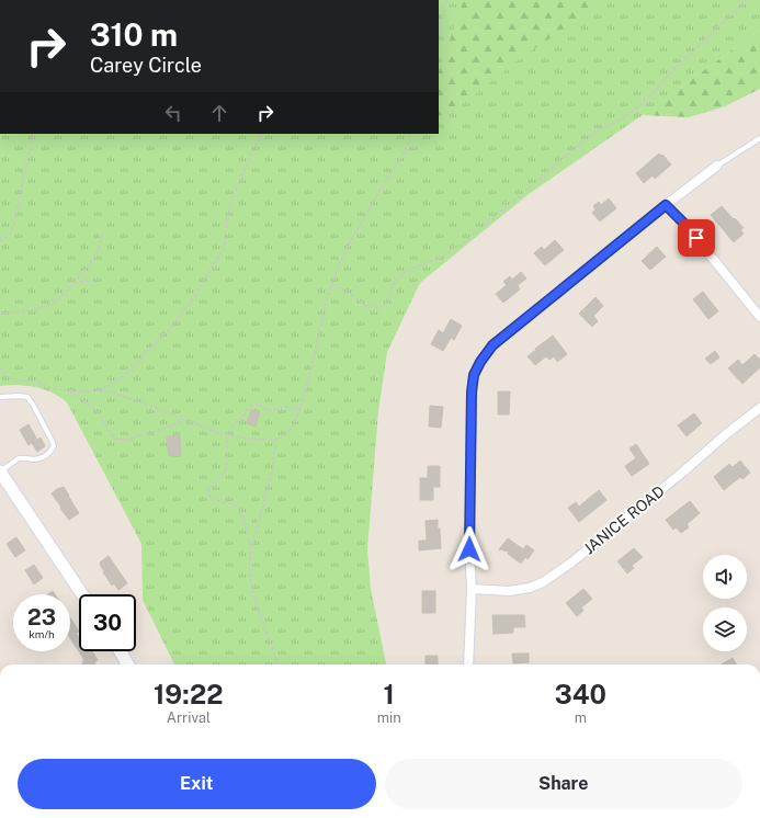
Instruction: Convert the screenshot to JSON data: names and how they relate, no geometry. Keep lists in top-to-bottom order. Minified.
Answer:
{"streets":{"street":["JANICE ROAD"]},"page":{"turn":["310 m","Carey Circle"],"speed":"23 km/h","limit":"30","eta":["19:22","Arrival","1","min","340","m"],"buttons":["Exit","Share"]}}
